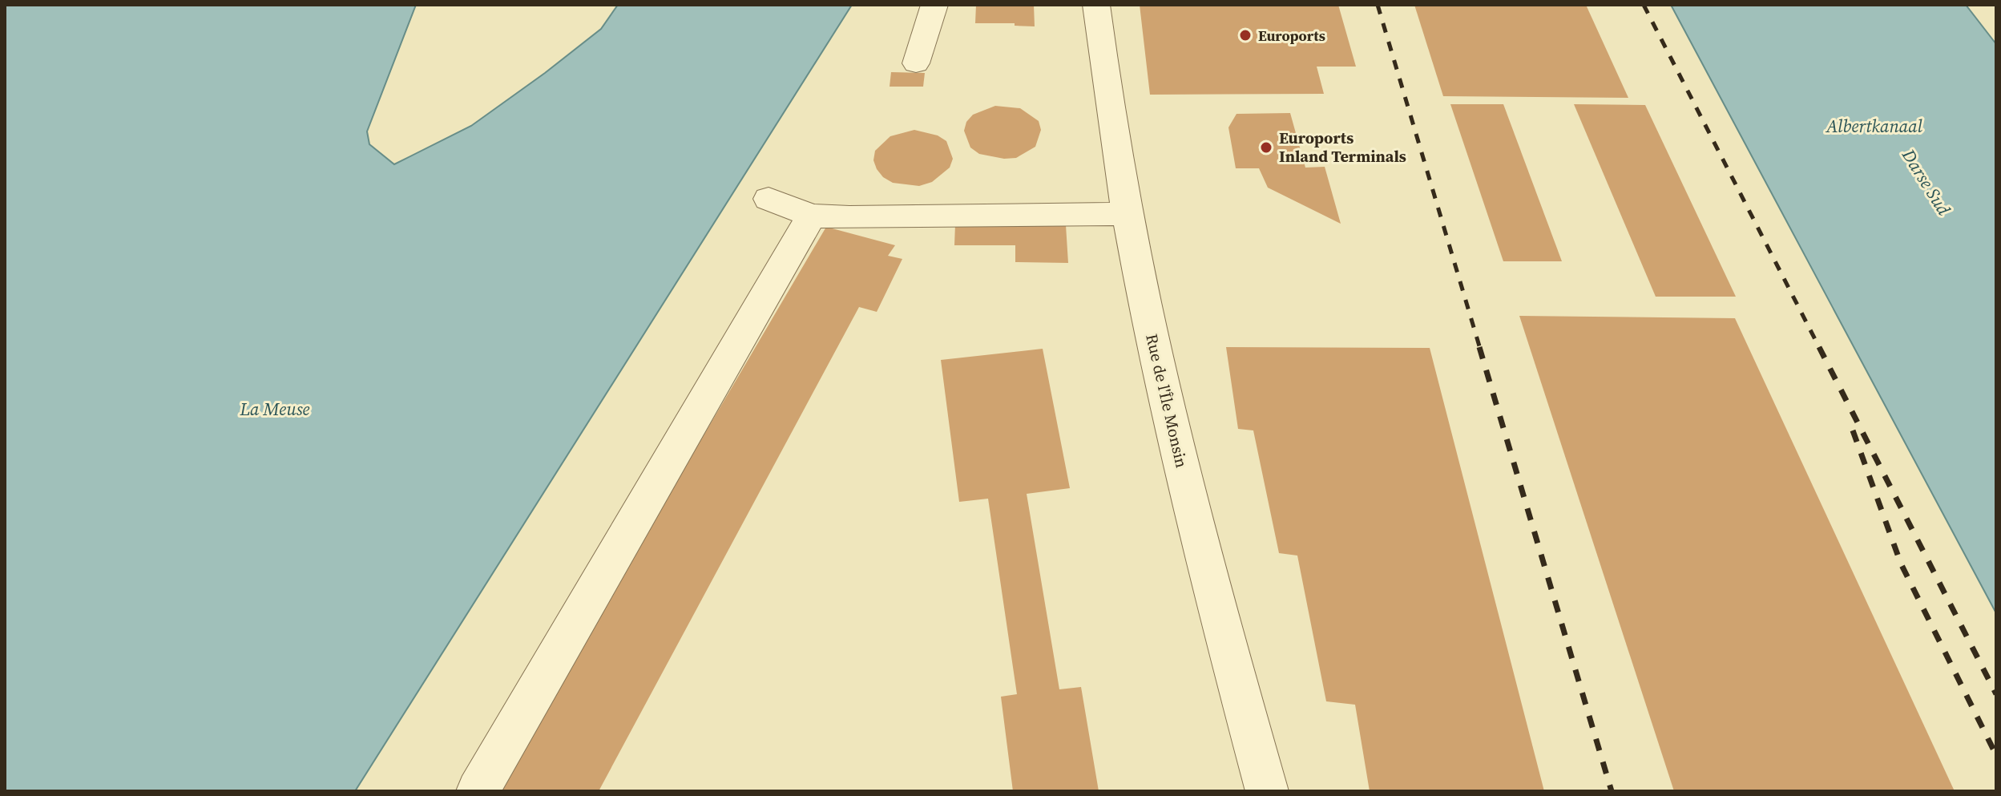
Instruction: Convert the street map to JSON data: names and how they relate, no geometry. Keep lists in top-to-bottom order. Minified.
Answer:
{"streets":{"street":["Rue de l'Île Monsin"]},"water":["Albertkanaal","Darse Sud","La Meuse"],"places":["Euroports","Euroports Inland Terminals"]}
